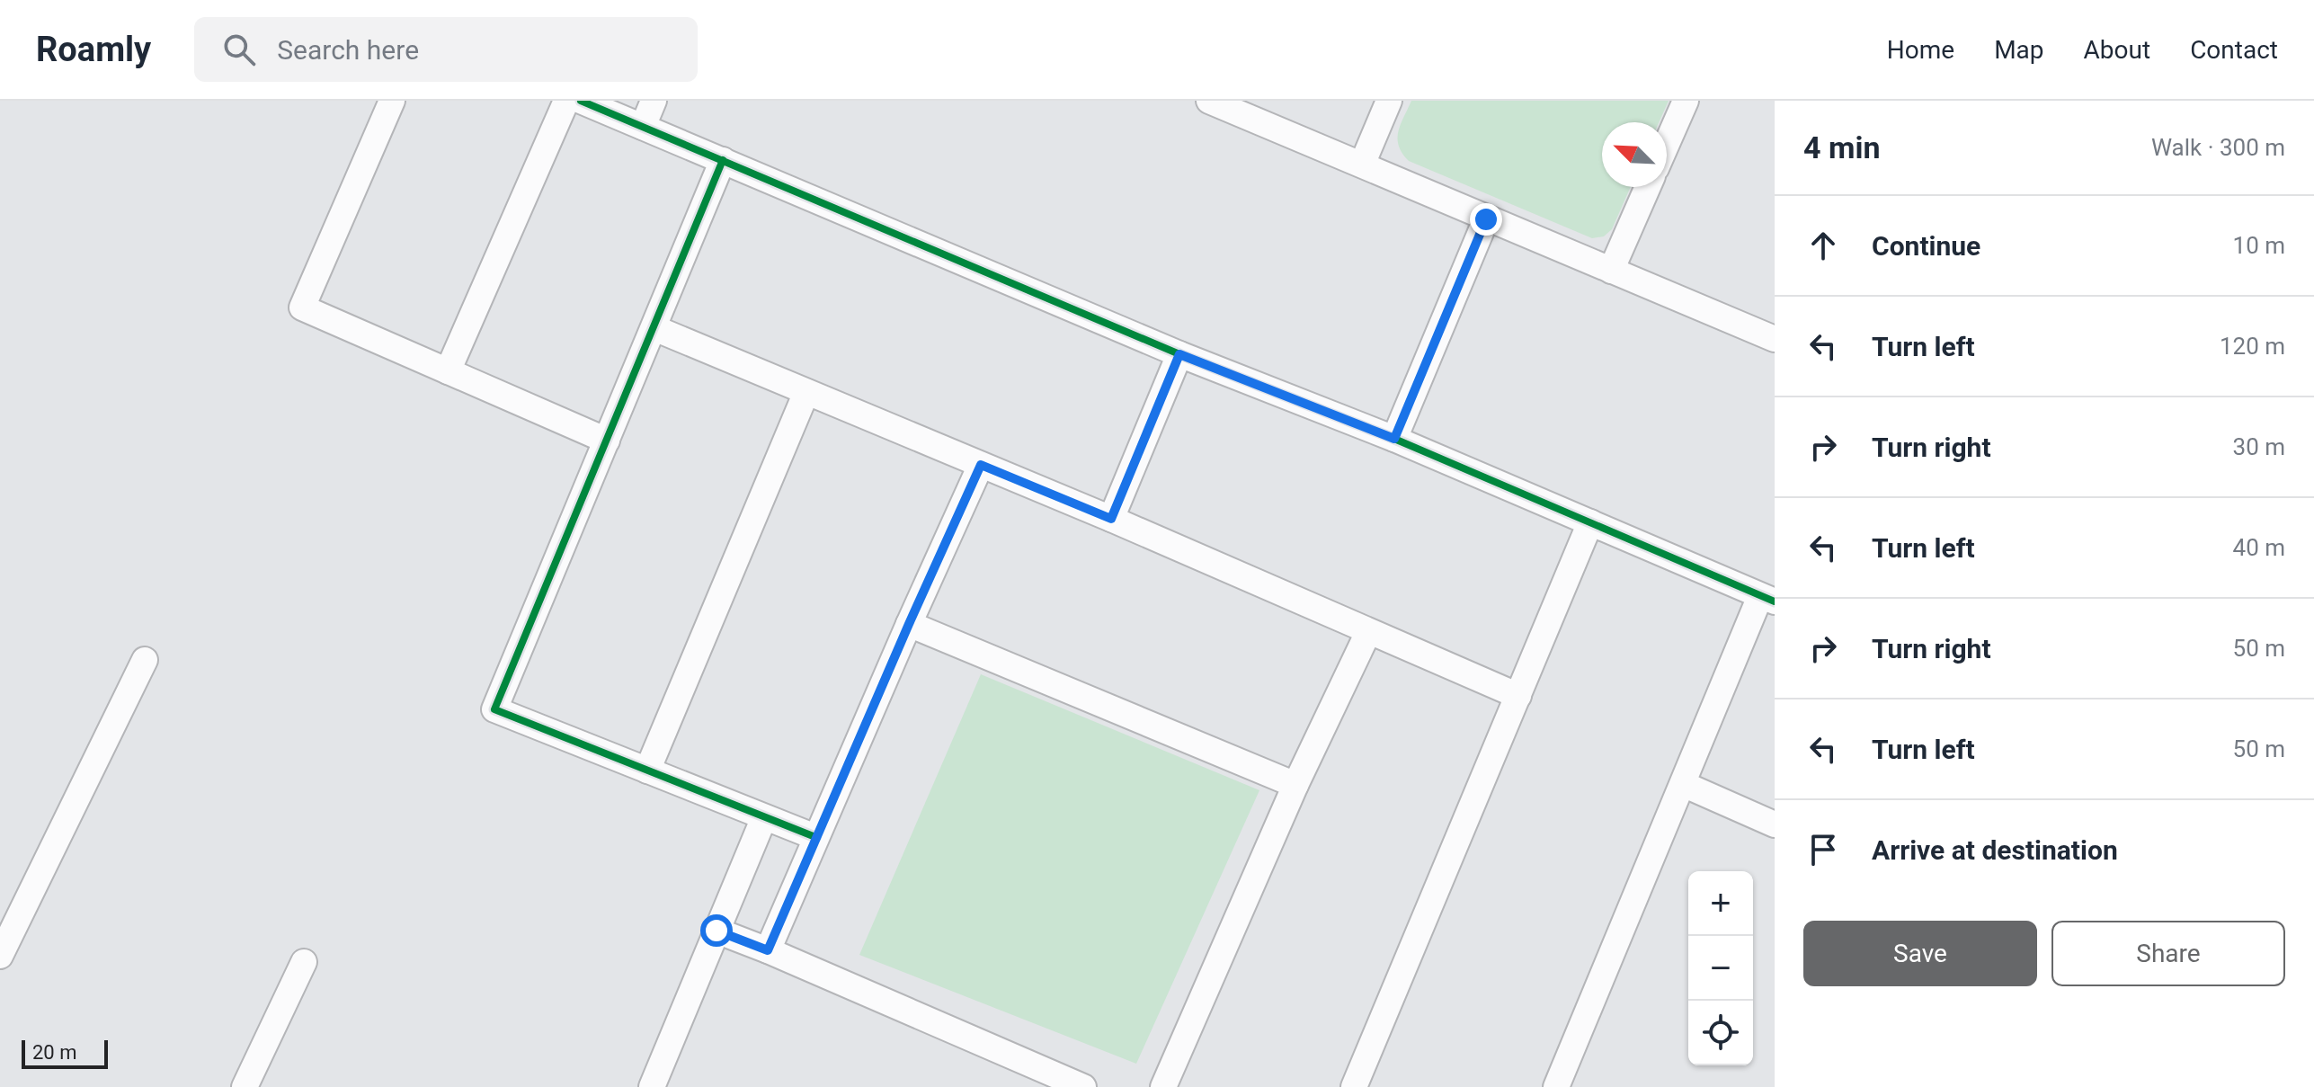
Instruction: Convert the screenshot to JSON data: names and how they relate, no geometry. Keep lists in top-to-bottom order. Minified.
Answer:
{"scale_bar":"20 m","north":"top left","page":{"header":"Roamly","search":"Search here","nav":["Home","Map","About","Contact"],"heading":["4 min","Walk · 300 m"],"list":[["Continue","10 m"],["Turn left","120 m"],["Turn right","30 m"],["Turn left","40 m"],["Turn right","50 m"],["Turn left","50 m"],"Arrive at destination"],"map_buttons":["+","−"],"buttons":["Save","Share"],"scale":"20 m"}}
